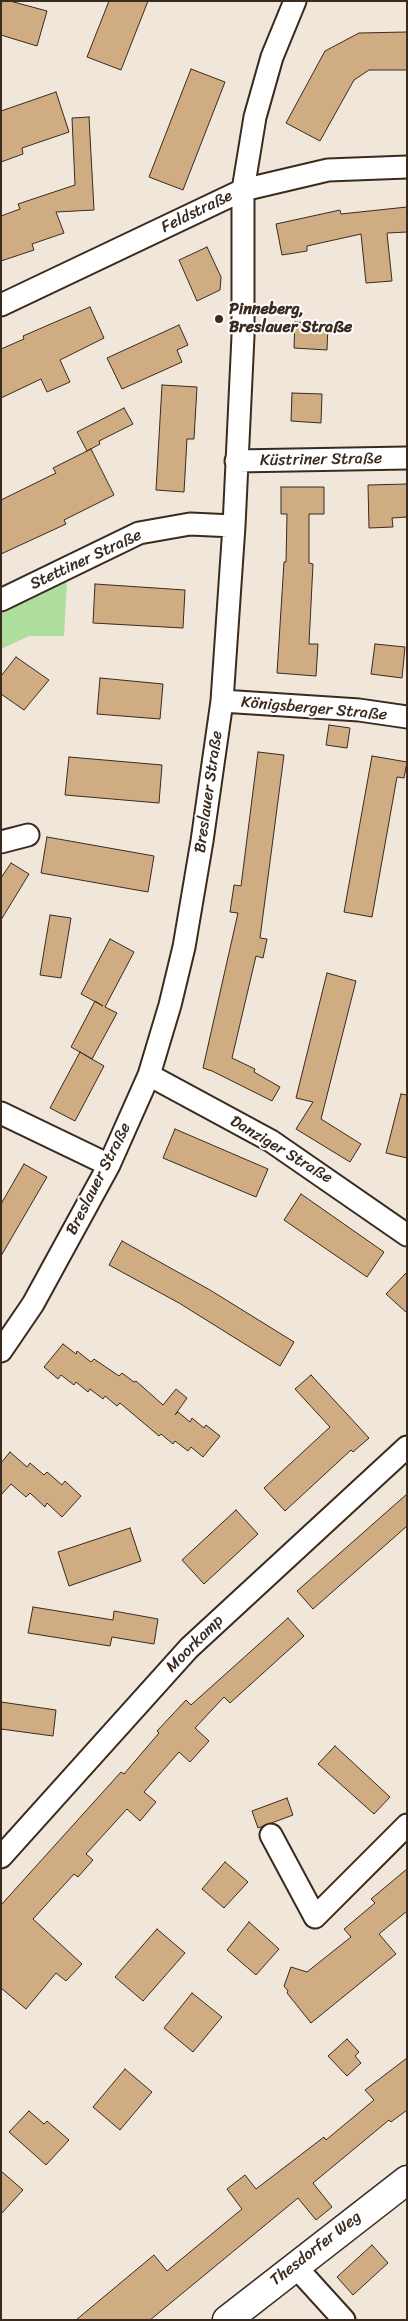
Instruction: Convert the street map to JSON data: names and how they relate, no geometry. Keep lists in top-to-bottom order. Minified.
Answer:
{"streets":{"street":["Feldstraße","Küstriner Straße","Stettiner Straße","Königsberger Straße","Breslauer Straße","Danziger Straße","Moorkamp","Thesdorfer Weg"]},"crossings":[["Feldstraße","Breslauer Straße"],["Küstriner Straße","Breslauer Straße"],["Stettiner Straße","Breslauer Straße"],["Königsberger Straße","Breslauer Straße"],["Breslauer Straße","Danziger Straße"]],"places":["Pinneberg, Breslauer Straße"]}
